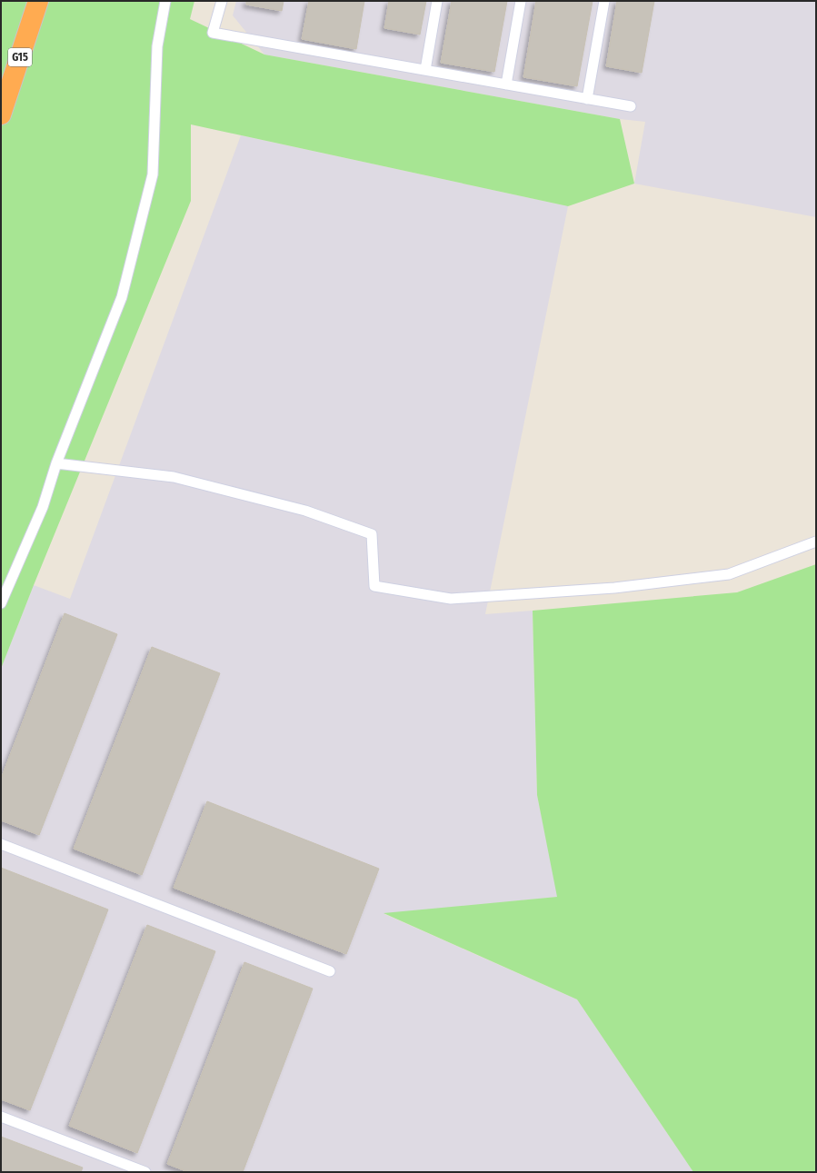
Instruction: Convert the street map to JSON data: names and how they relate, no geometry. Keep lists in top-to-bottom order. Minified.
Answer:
{"streets":{"highway":["G15"]}}
